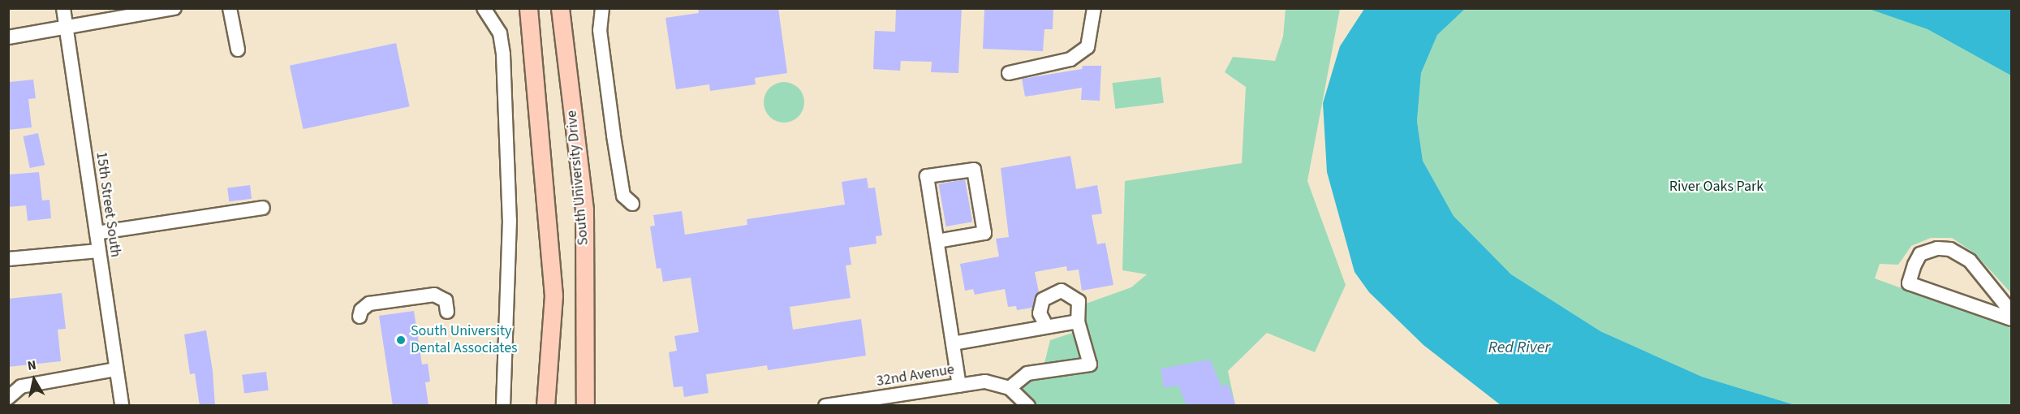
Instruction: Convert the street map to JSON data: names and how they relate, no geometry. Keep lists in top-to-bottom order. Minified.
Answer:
{"streets":{"main road":["South University Drive"],"street":["15th Street South","32nd Avenue"]},"water":["Red River"],"parks":["River Oaks Park"],"places":["South University Dental Associates"],"north":"top"}
